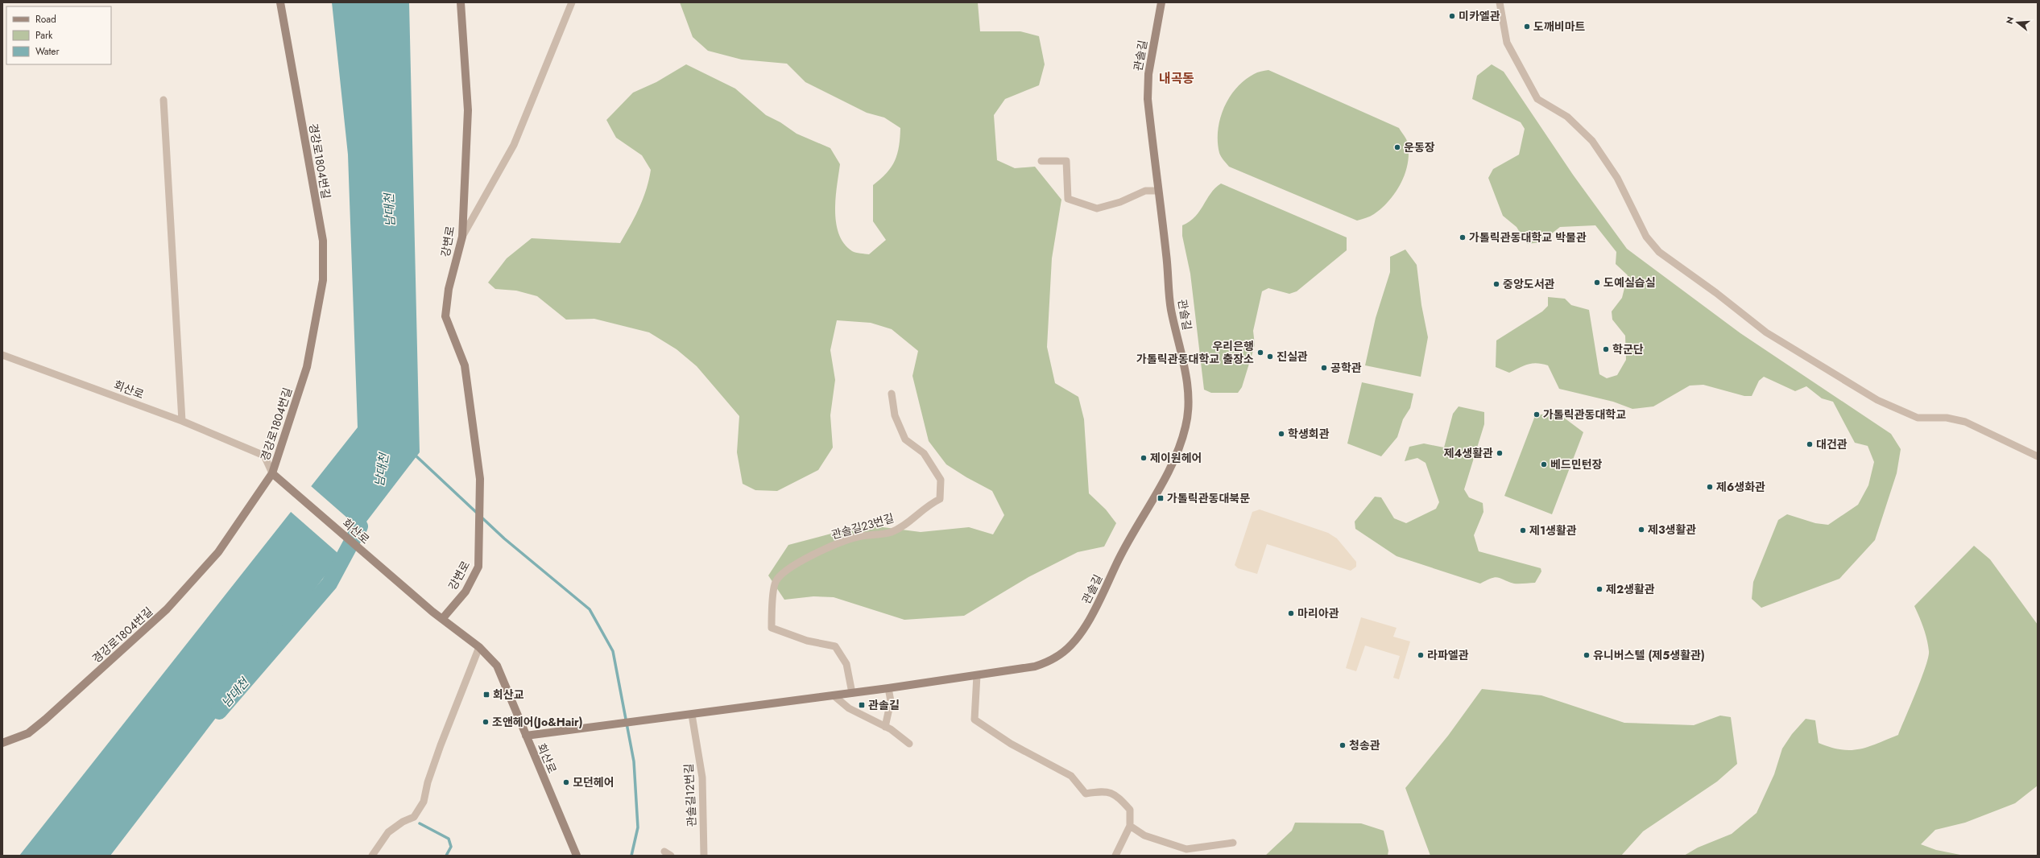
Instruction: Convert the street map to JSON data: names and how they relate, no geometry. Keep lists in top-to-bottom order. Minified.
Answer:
{"streets":{"street":["관솔길","경강로1804번길","강변로","회산로","관솔길23번길","관솔길12번길"]},"crossings":[["관솔길","회산로"],["관솔길","관솔길23번길"],["관솔길","관솔길12번길"],["경강로1804번길","회산로"],["강변로","회산로"]],"districts":["내곡동"],"water":["남대천"],"places":{"other":["미카엘관","도깨비마트","운동장","가톨릭관동대학교 박물관","도예실습실","중앙도서관","학군단","우리은행 가톨릭관동대학교 출장소","진실관","공학관","가톨릭관동대학교","학생회관","대건관","제4생활관","제이원헤어","베드민턴장","제6생화관","제3생활관","제1생활관","제2생활관","마리아관","라파엘관","유니버스텔 (제5생활관)","조앤헤어(Jo&Hair)","청송관","모던헤어"],"transit":["가톨릭관동대북문","회산교","관솔길"]},"legend":["Road","Park","Water"],"north":"left"}
